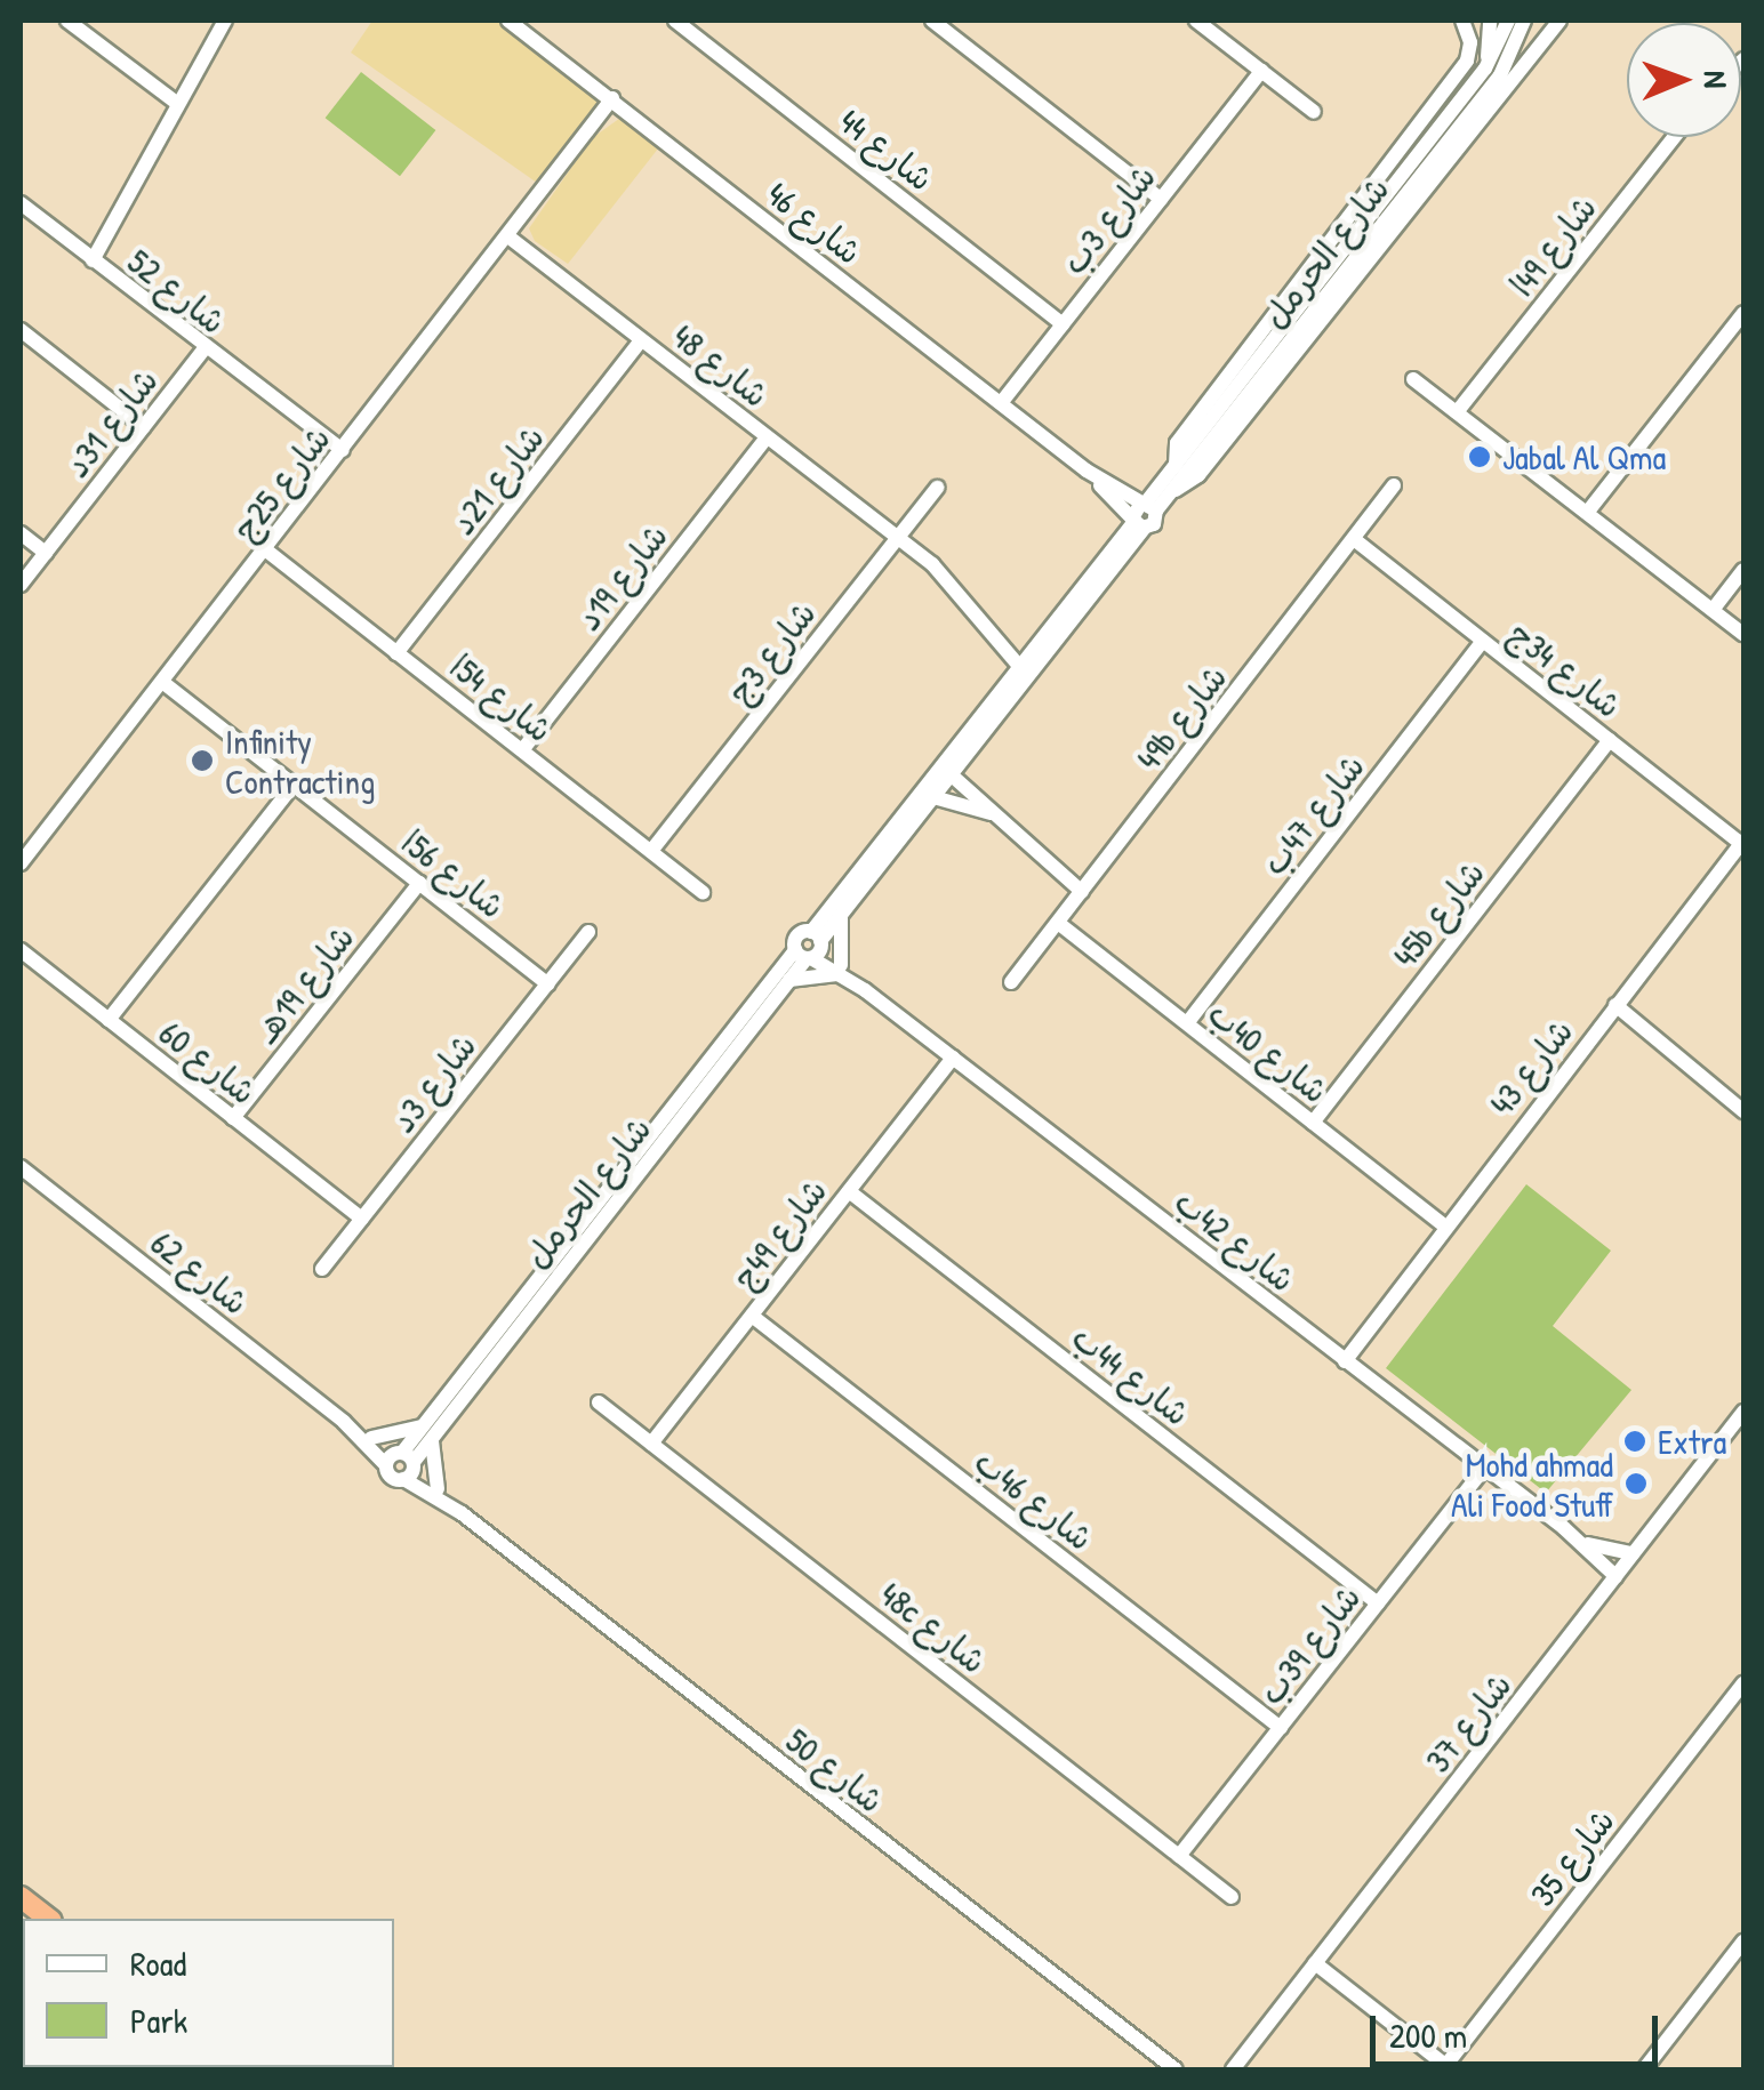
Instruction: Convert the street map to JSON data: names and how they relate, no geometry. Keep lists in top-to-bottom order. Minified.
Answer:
{"streets":{"street":["شارع 44","شارع 3ب","شارع 46","شارع 49ا","شارع الحرمل","شارع 52","شارع 48","شارع 31د","شارع 21د","شارع 25ج","شارع 19د","شارع 3ج","شارع 34ج","شارع 54ا","49b شارع","شارع 47ب","شارع 56ا","45b شارع","شارع 19هـ","شارع 40ب","شارع 60","شارع 43","شارع 3د","شارع 49ج","شارع 42ب","شارع 62","شارع 44ب","شارع 46ب","48c شارع","شارع 39ب","شارع 37","شارع 50","شارع 35"]},"crossings":[["شارع 44","شارع 3ب"],["شارع 3ب","شارع 46"],["شارع 46","شارع الحرمل"],["شارع 46","شارع 25ج"],["شارع الحرمل","شارع 48"],["شارع الحرمل","شارع 42ب"],["شارع الحرمل","شارع 62"],["شارع الحرمل","شارع 50"],["شارع 52","شارع 31د"],["شارع 52","شارع 25ج"],["شارع 48","شارع 21د"],["شارع 48","شارع 25ج"],["شارع 48","شارع 19د"],["شارع 48","شارع 3ج"],["شارع 21د","شارع 54ا"],["شارع 25ج","شارع 54ا"],["شارع 25ج","شارع 56ا"],["شارع 19د","شارع 54ا"],["شارع 3ج","شارع 54ا"],["شارع 34ج","49b شارع"],["شارع 34ج","شارع 47ب"],["شارع 34ج","45b شارع"],["شارع 34ج","شارع 43"],["49b شارع","شارع 40ب"],["شارع 47ب","شارع 40ب"],["شارع 56ا","شارع 19هـ"],["شارع 56ا","شارع 3د"],["45b شارع","شارع 40ب"],["شارع 19هـ","شارع 60"],["شارع 40ب","شارع 43"],["شارع 60","شارع 3د"],["شارع 43","شارع 42ب"],["شارع 49ج","شارع 42ب"],["شارع 49ج","شارع 44ب"],["شارع 49ج","شارع 46ب"],["شارع 49ج","48c شارع"],["شارع 42ب","شارع 39ب"],["شارع 42ب","شارع 37"],["شارع 62","شارع 50"],["شارع 44ب","شارع 39ب"],["شارع 46ب","شارع 39ب"],["48c شارع","شارع 39ب"]],"places":["Jabal Al Qma","Infinity Contracting","Extra","Mohd ahmad Ali Food Stuff"],"legend":["Road","Park"],"scale_bar":"200 m","north":"right"}
